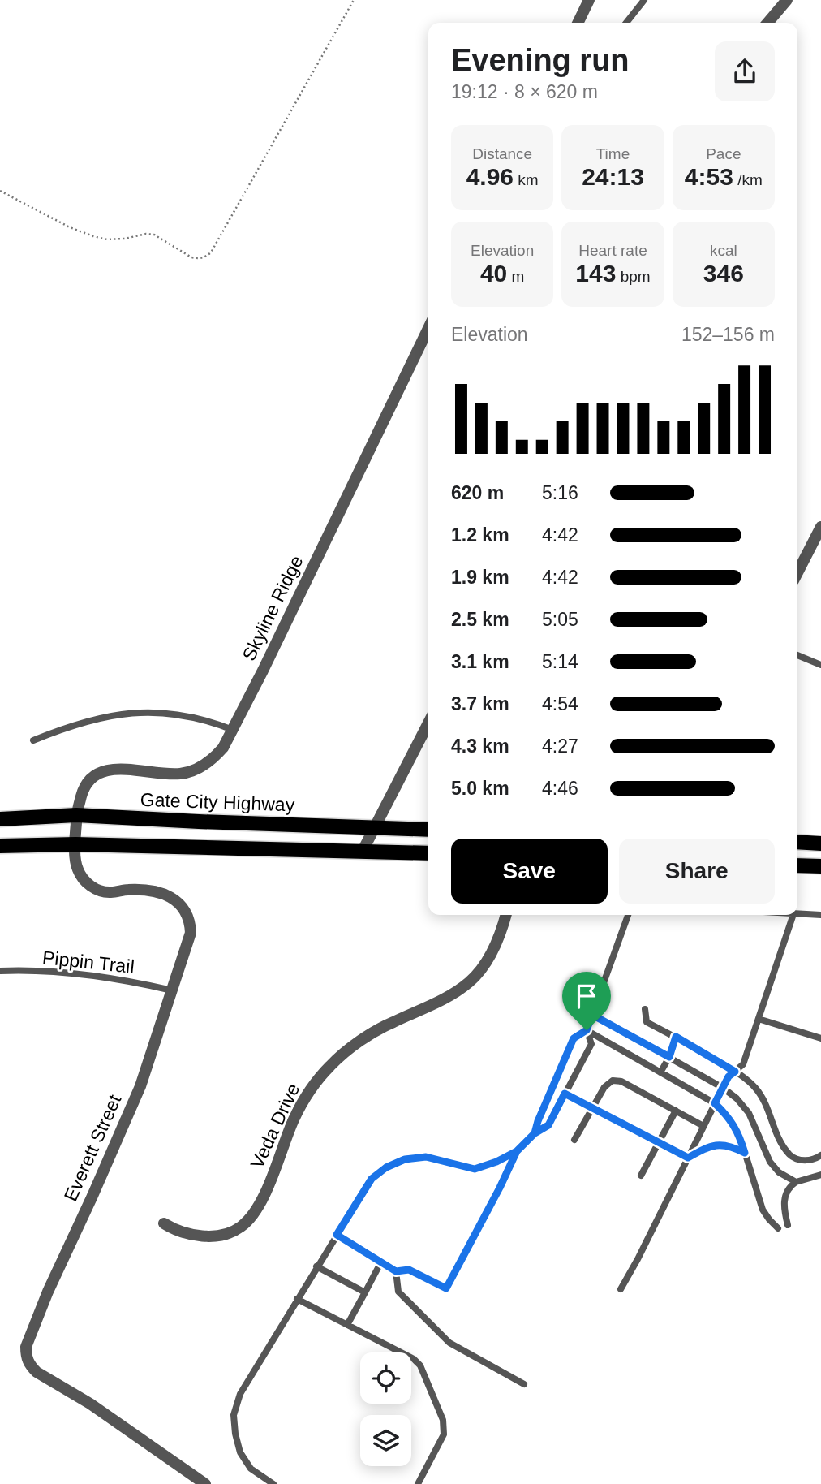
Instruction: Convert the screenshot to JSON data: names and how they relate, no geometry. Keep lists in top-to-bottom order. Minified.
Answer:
{"streets":{"main road":["Gate City Highway"],"street":["Skyline Ridge","Veda Drive","Everett Street"],"lane":["Pippin Trail"]},"crossings":[["Skyline Ridge","Gate City Highway"],["Skyline Ridge","Everett Street"],["Gate City Highway","Everett Street"],["Pippin Trail","Everett Street"]],"page":{"heading":["Evening run","19:12 · 8 × 620 m"],"stats":[["Distance","4.96 km"],["Time","24:13"],["Pace","4:53 /km"],["Elevation","40 m"],["Heart rate","143 bpm"],["kcal","346"]],"chart":["Elevation","152–156 m"],"list":[{"name":"620 m","note":"5:16"},{"name":"1.2 km","note":"4:42"},{"name":"1.9 km","note":"4:42"},{"name":"2.5 km","note":"5:05"},{"name":"3.1 km","note":"5:14"},{"name":"3.7 km","note":"4:54"},{"name":"4.3 km","note":"4:27"},{"name":"5.0 km","note":"4:46"}],"buttons":["Save","Share"]}}
